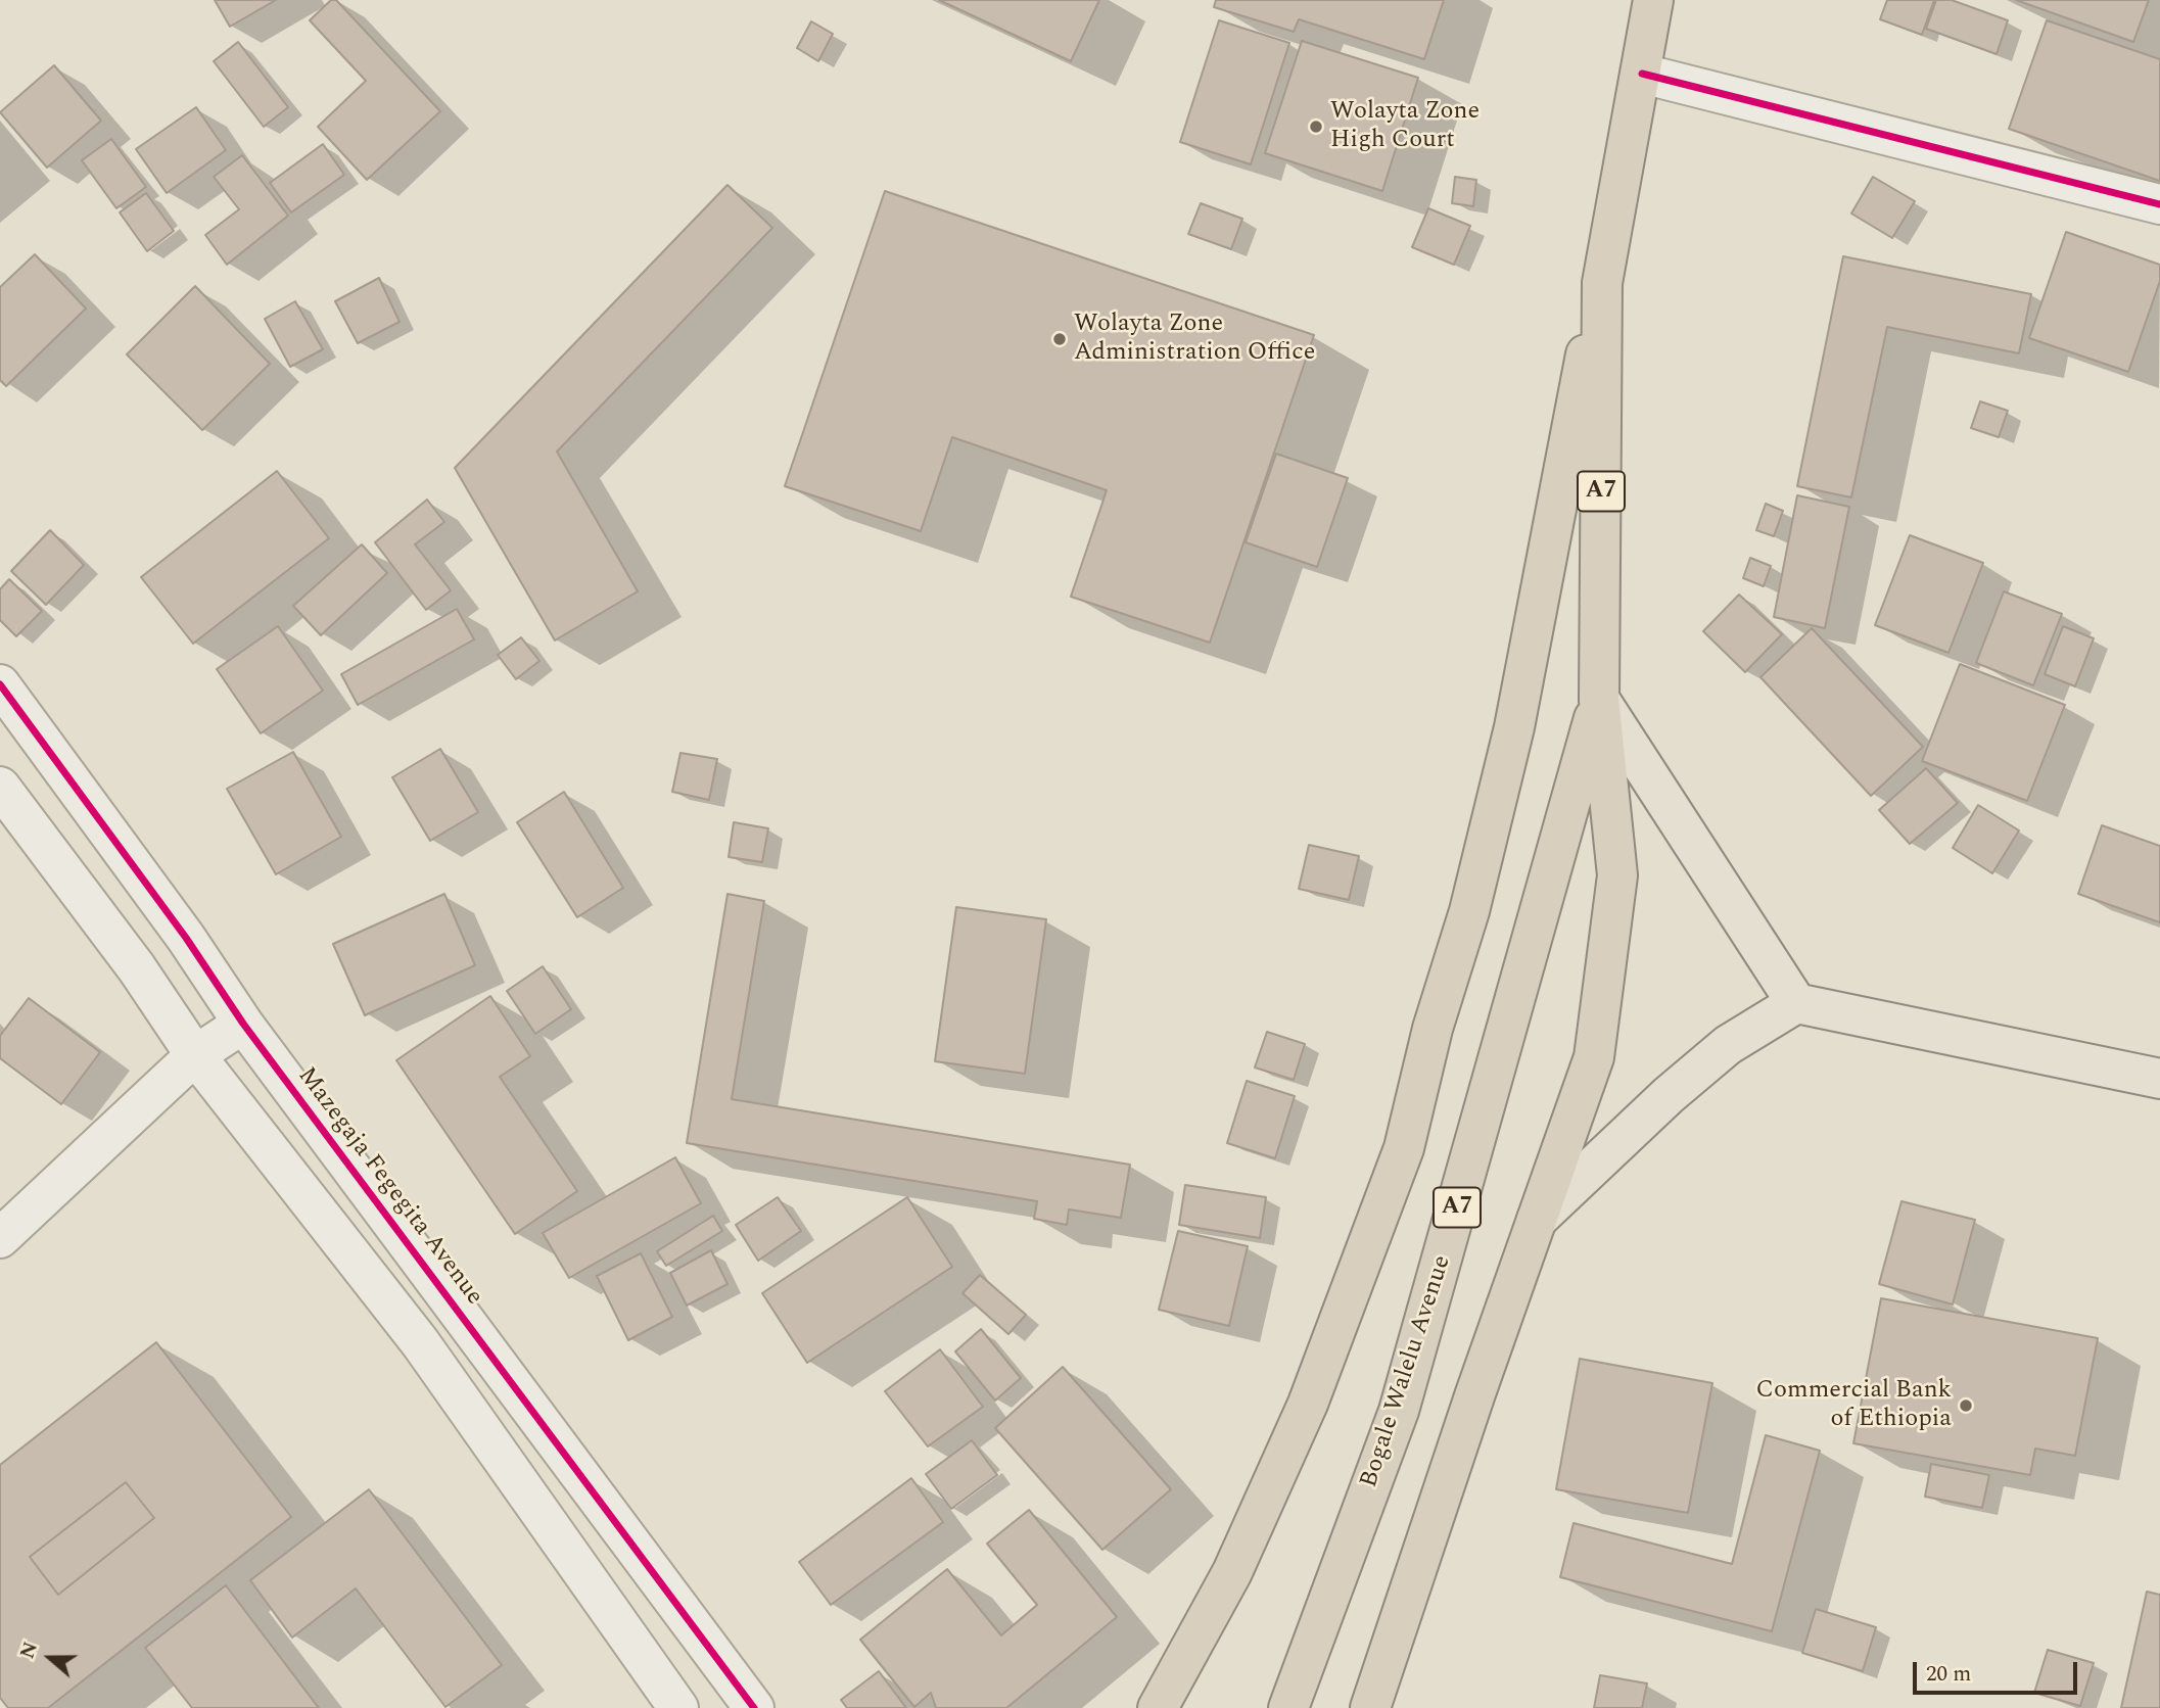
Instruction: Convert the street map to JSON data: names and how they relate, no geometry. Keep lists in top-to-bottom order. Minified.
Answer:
{"streets":{"highway":["A7","Bogale Walelu Avenue"],"street":["Mazegaja Fegegita Avenue"]},"crossings":[["A7","Bogale Walelu Avenue"]],"places":["Wolayta Zone High Court","Wolayta Zone Administration Office","Commercial Bank of Ethiopia"],"scale_bar":"20 m","north":"left"}
